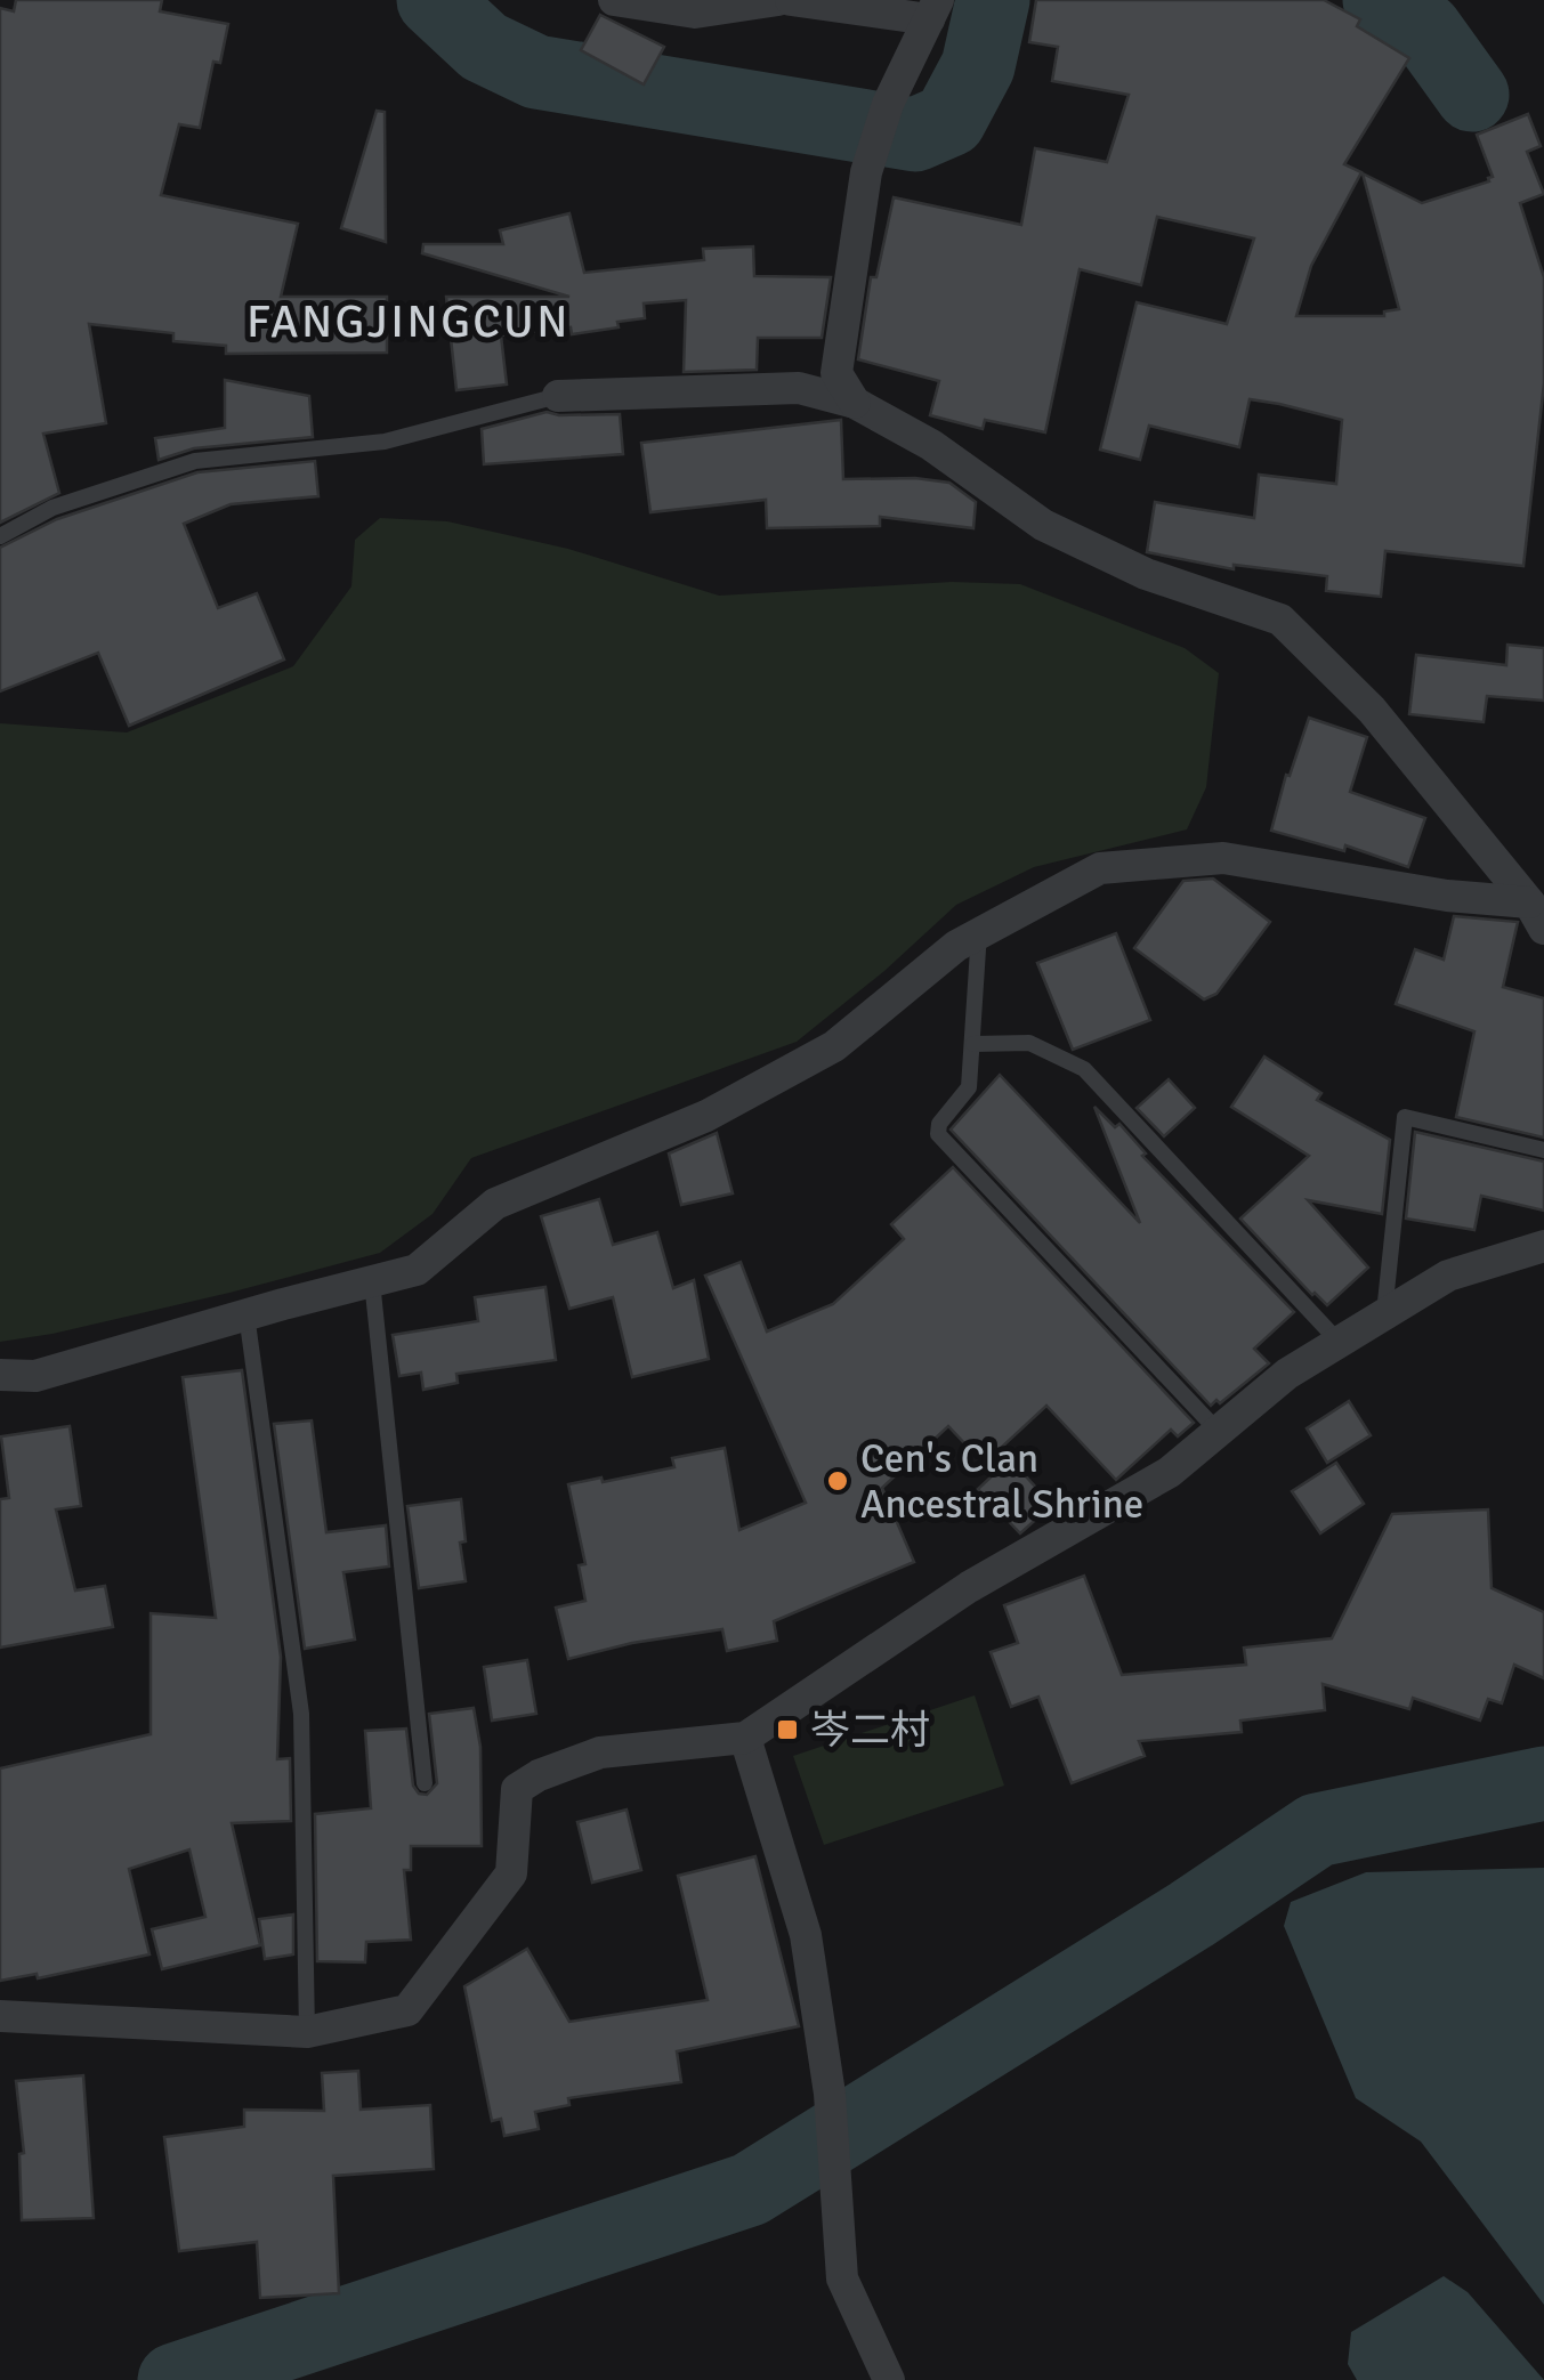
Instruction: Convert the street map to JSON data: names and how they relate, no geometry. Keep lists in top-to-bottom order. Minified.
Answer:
{"districts":["FANGJINGCUN"],"places":{"other":["Cen's Clan Ancestral Shrine"],"transit":["岑二村"]}}
